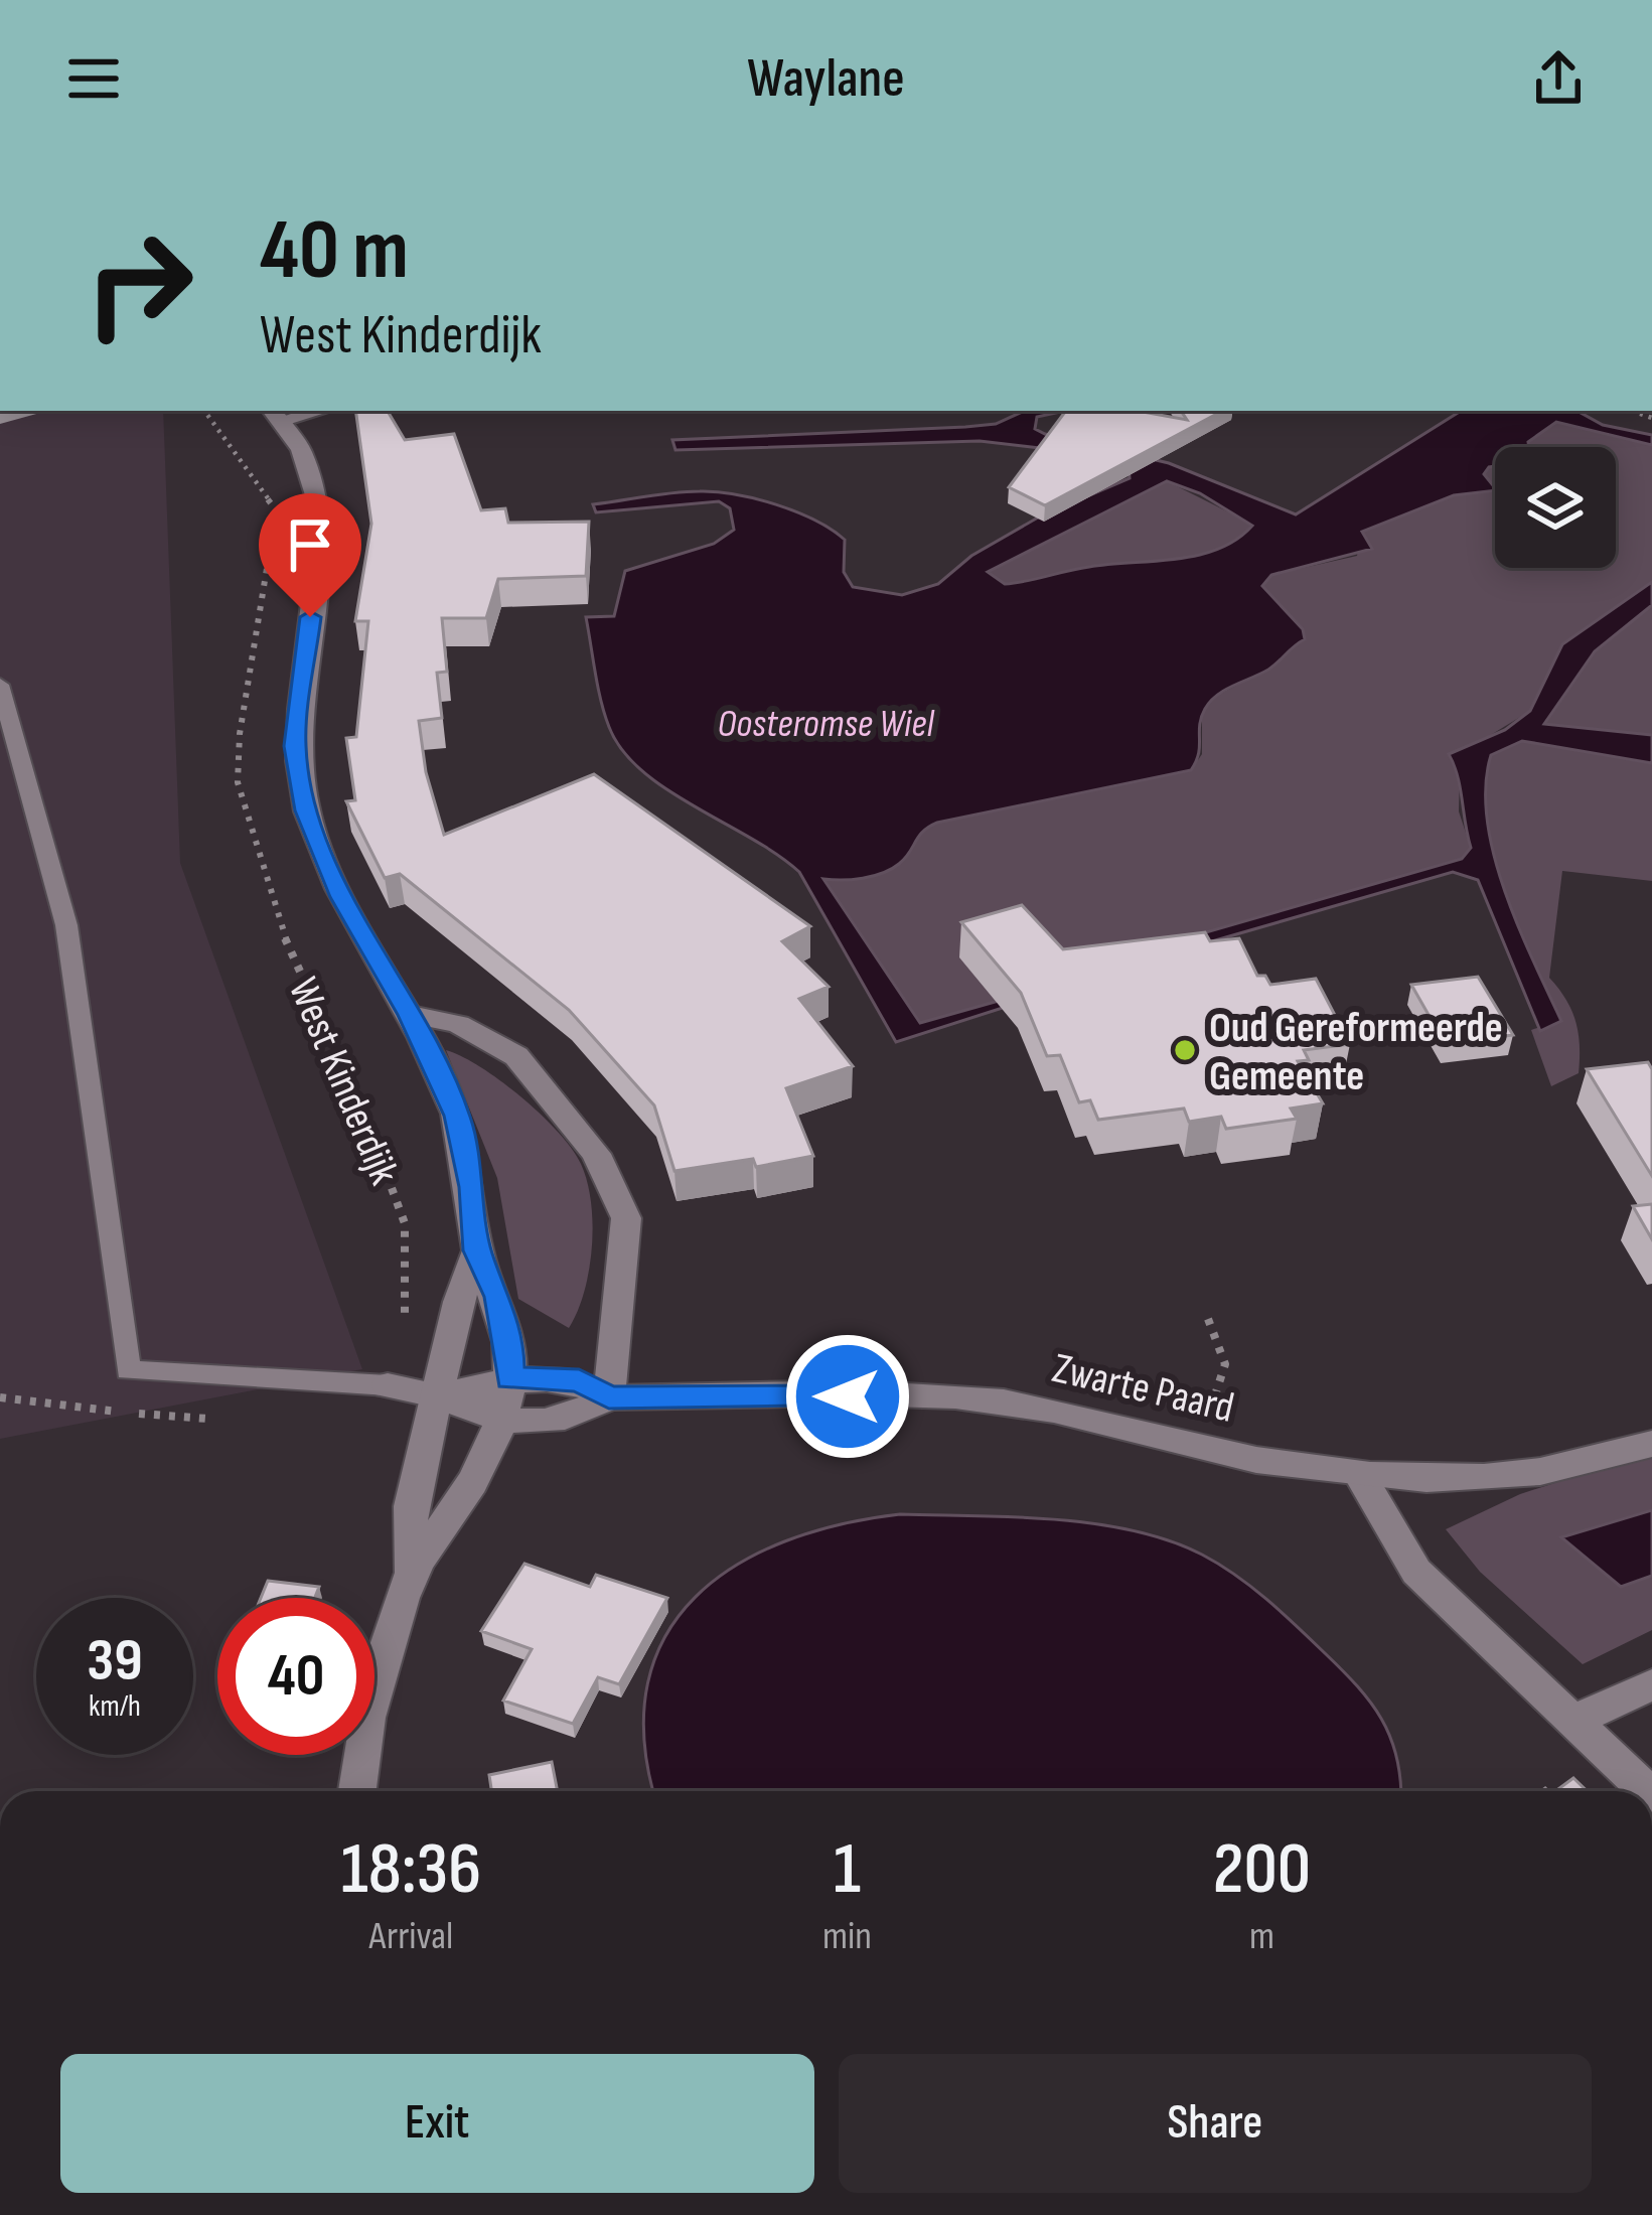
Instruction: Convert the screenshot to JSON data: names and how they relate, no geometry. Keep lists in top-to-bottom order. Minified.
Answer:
{"streets":{"street":["West Kinderdijk","Zwarte Paard"]},"crossings":[["West Kinderdijk","Zwarte Paard"]],"water":["Oosteromse Wiel"],"places":["Oud Gereformeerde Gemeente"],"page":{"header":"Waylane","turn":["40 m","West Kinderdijk"],"speed":"39 km/h","limit":"40","eta":["18:36","Arrival","1","min","200","m"],"buttons":["Exit","Share"]}}
